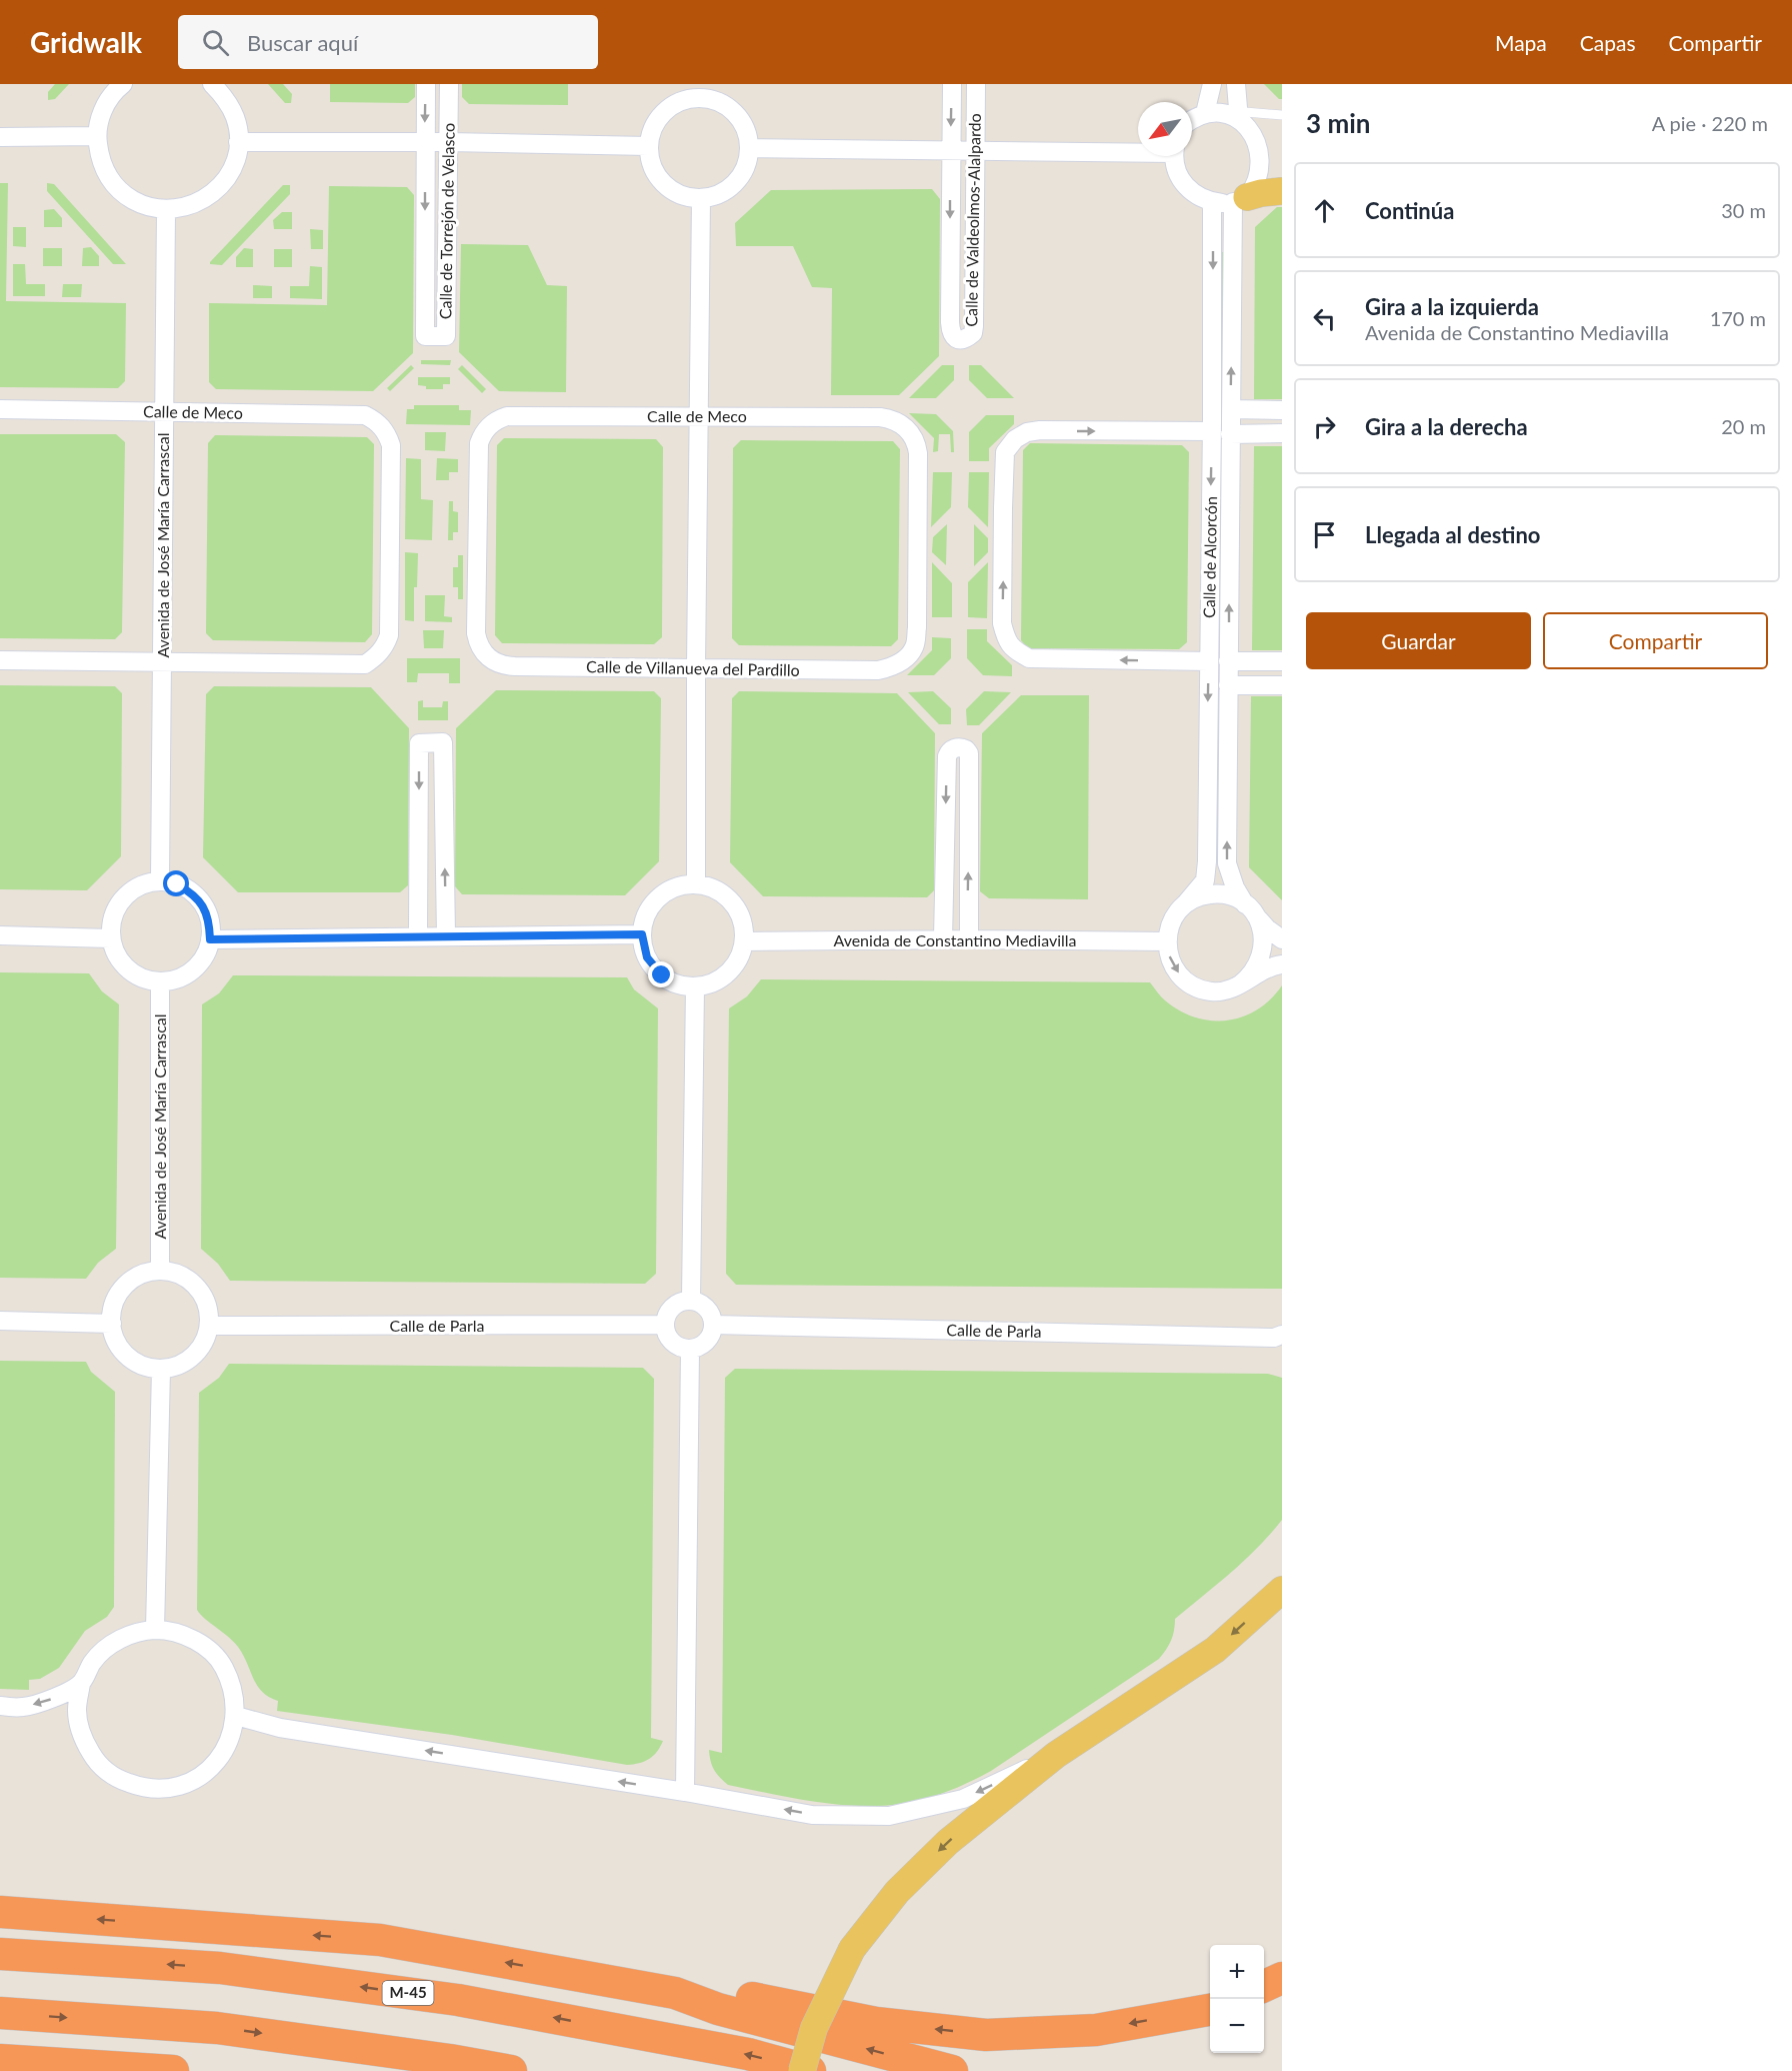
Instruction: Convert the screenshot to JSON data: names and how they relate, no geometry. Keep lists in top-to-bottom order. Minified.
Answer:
{"streets":{"highway":["M-45"],"street":["Calle de Valdeolmos-Alalpardo","Calle de Torrejón de Velasco","Calle de Meco","Avenida de José María Carrascal","Calle de Alcorcón","Calle de Villanueva del Pardillo","Avenida de Constantino Mediavilla","Calle de Parla"]},"crossings":[["Calle de Meco","Avenida de José María Carrascal"],["Calle de Meco","Calle de Villanueva del Pardillo"],["Avenida de José María Carrascal","Calle de Parla"],["Calle de Alcorcón","Avenida de Constantino Mediavilla"]],"north":"bottom left","page":{"header":"Gridwalk","search":"Buscar aquí","nav":["Mapa","Capas","Compartir"],"heading":["3 min","A pie · 220 m"],"list":[["Continúa","30 m"],["Gira a la izquierda","Avenida de Constantino Mediavilla","170 m"],["Gira a la derecha","20 m"],"Llegada al destino"],"buttons":["Guardar","Compartir"],"map_buttons":["+","−"]}}
